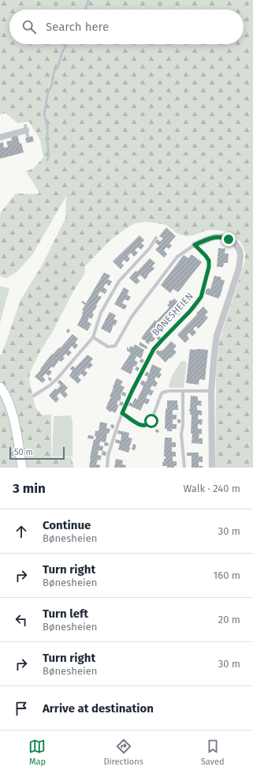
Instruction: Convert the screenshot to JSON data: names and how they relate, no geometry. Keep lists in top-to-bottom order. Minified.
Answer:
{"streets":{"lane":["BØNESHEIEN"]},"scale_bar":"50 m","page":{"search":"Search here","scale":"50 m","heading":["3 min","Walk · 240 m"],"list":[["Continue","Bønesheien","30 m"],["Turn right","Bønesheien","160 m"],["Turn left","Bønesheien","20 m"],["Turn right","Bønesheien","30 m"],"Arrive at destination"],"nav":["Map","Directions","Saved"]}}
